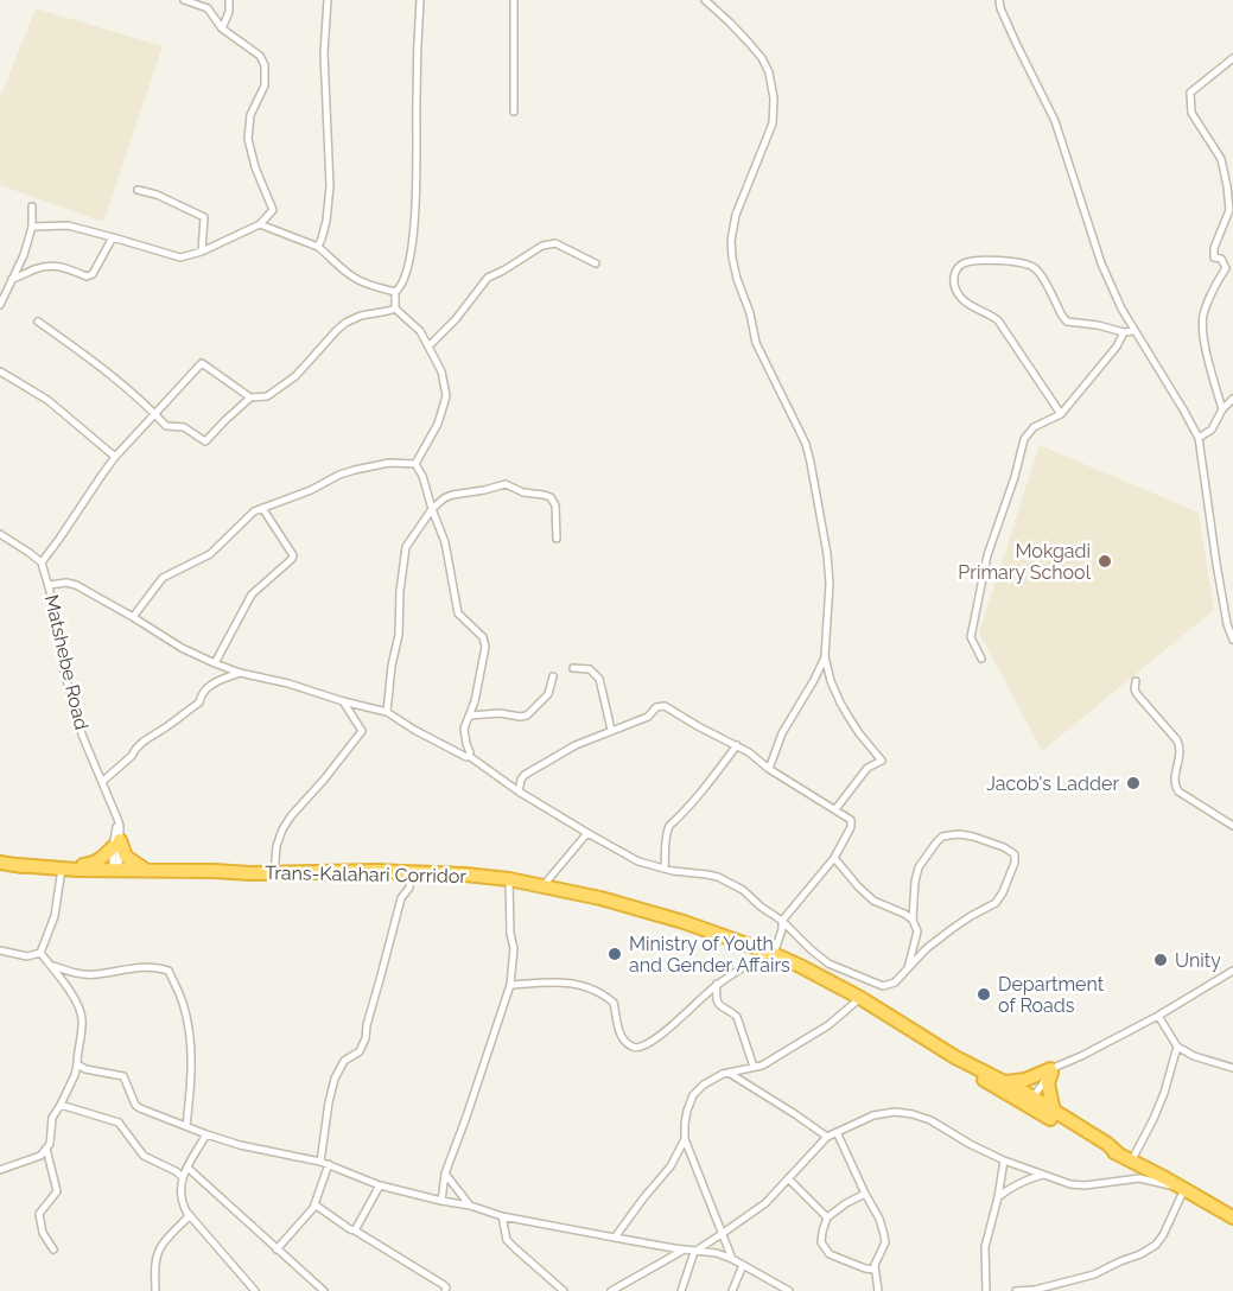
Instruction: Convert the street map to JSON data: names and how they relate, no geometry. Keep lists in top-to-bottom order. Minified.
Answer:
{"streets":{"highway":["Trans-Kalahari Corridor"],"street":["Matshebe Road"]},"places":["Mokgadi Primary School","Jacob's Ladder","Ministry of Youth and Gender Affairs","Unity","Department of Roads"]}
